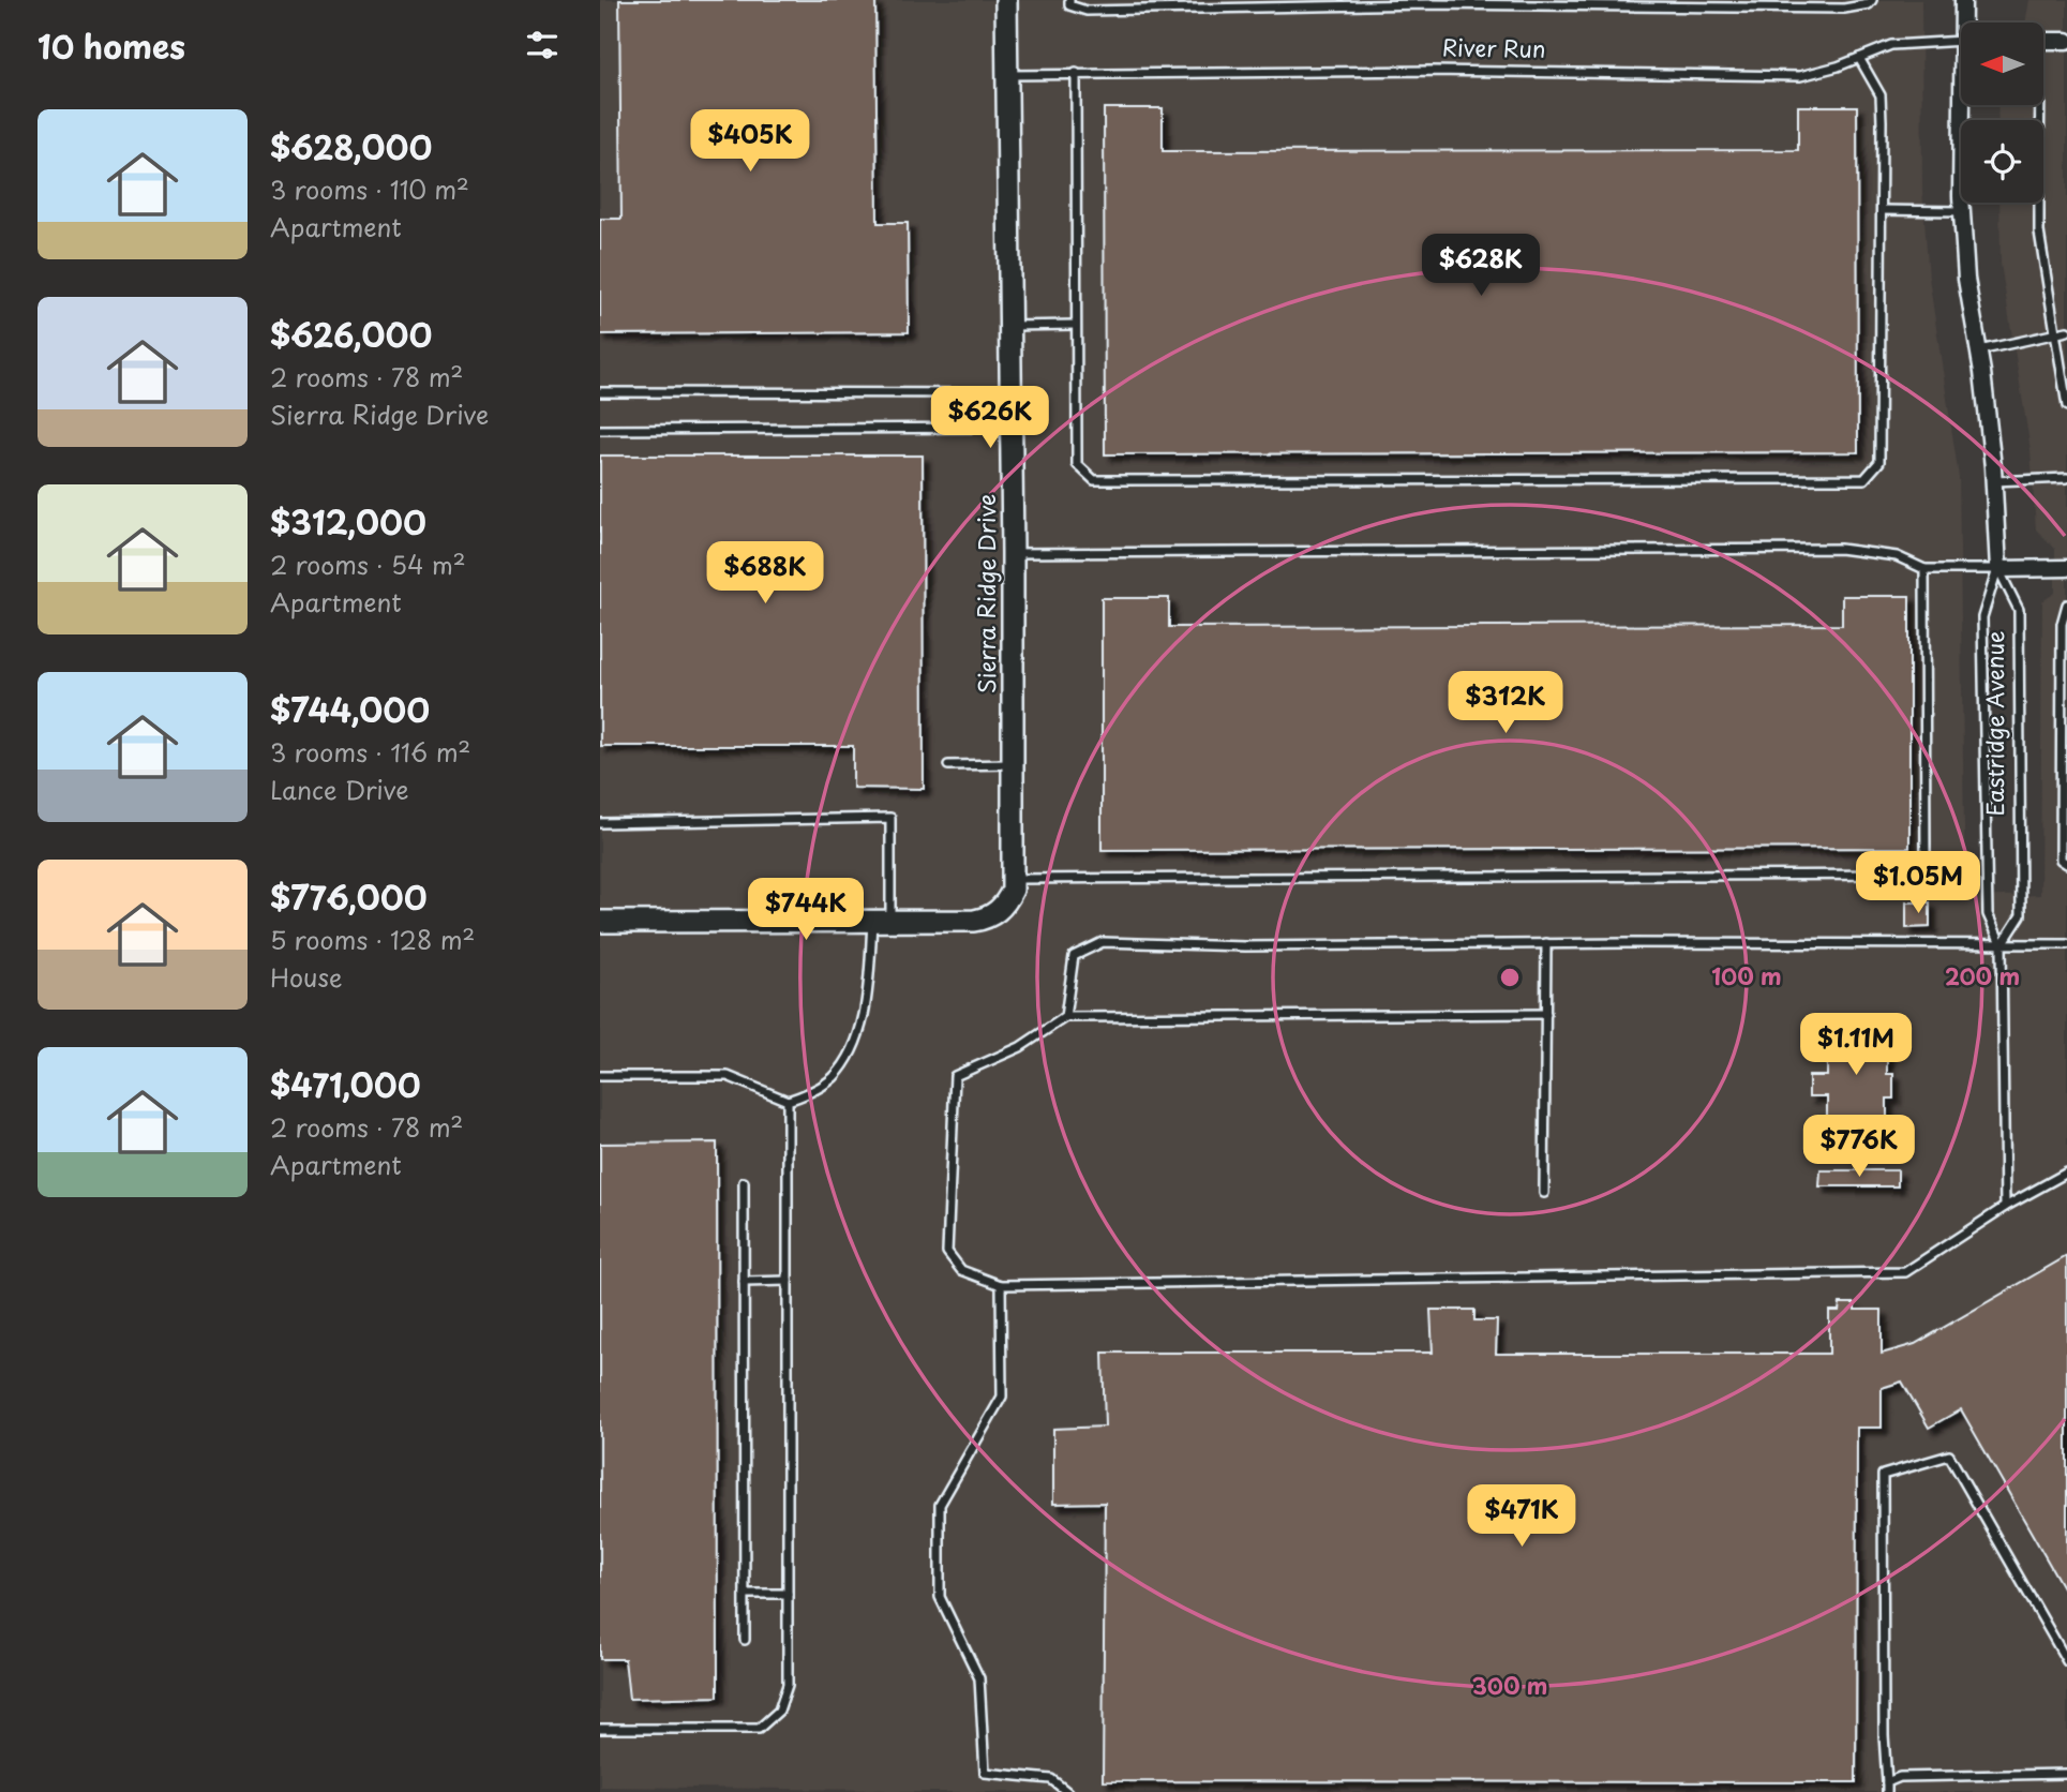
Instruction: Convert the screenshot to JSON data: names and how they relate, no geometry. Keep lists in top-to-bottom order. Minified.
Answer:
{"streets":{"street":["Sierra Ridge Drive","Eastridge Avenue"],"lane":["River Run"]},"crossings":[["River Run","Sierra Ridge Drive"]],"north":"left","page":{"heading":"10 homes","list":[{"name":"$628,000","note":"3 rooms · 110 m² · Apartment"},{"name":"$626,000","note":"2 rooms · 78 m² · Sierra Ridge Drive"},{"name":"$312,000","note":"2 rooms · 54 m² · Apartment"},{"name":"$744,000","note":"3 rooms · 116 m² · Lance Drive"},{"name":"$776,000","note":"5 rooms · 128 m² · House"},{"name":"$471,000","note":"2 rooms · 78 m² · Apartment"}],"price":["$405K","$628K","$626K","$688K","$312K","$1.05M","$744K","$1.11M","$776K","$471K"]},"rings":["100 m","200 m","300 m"]}
